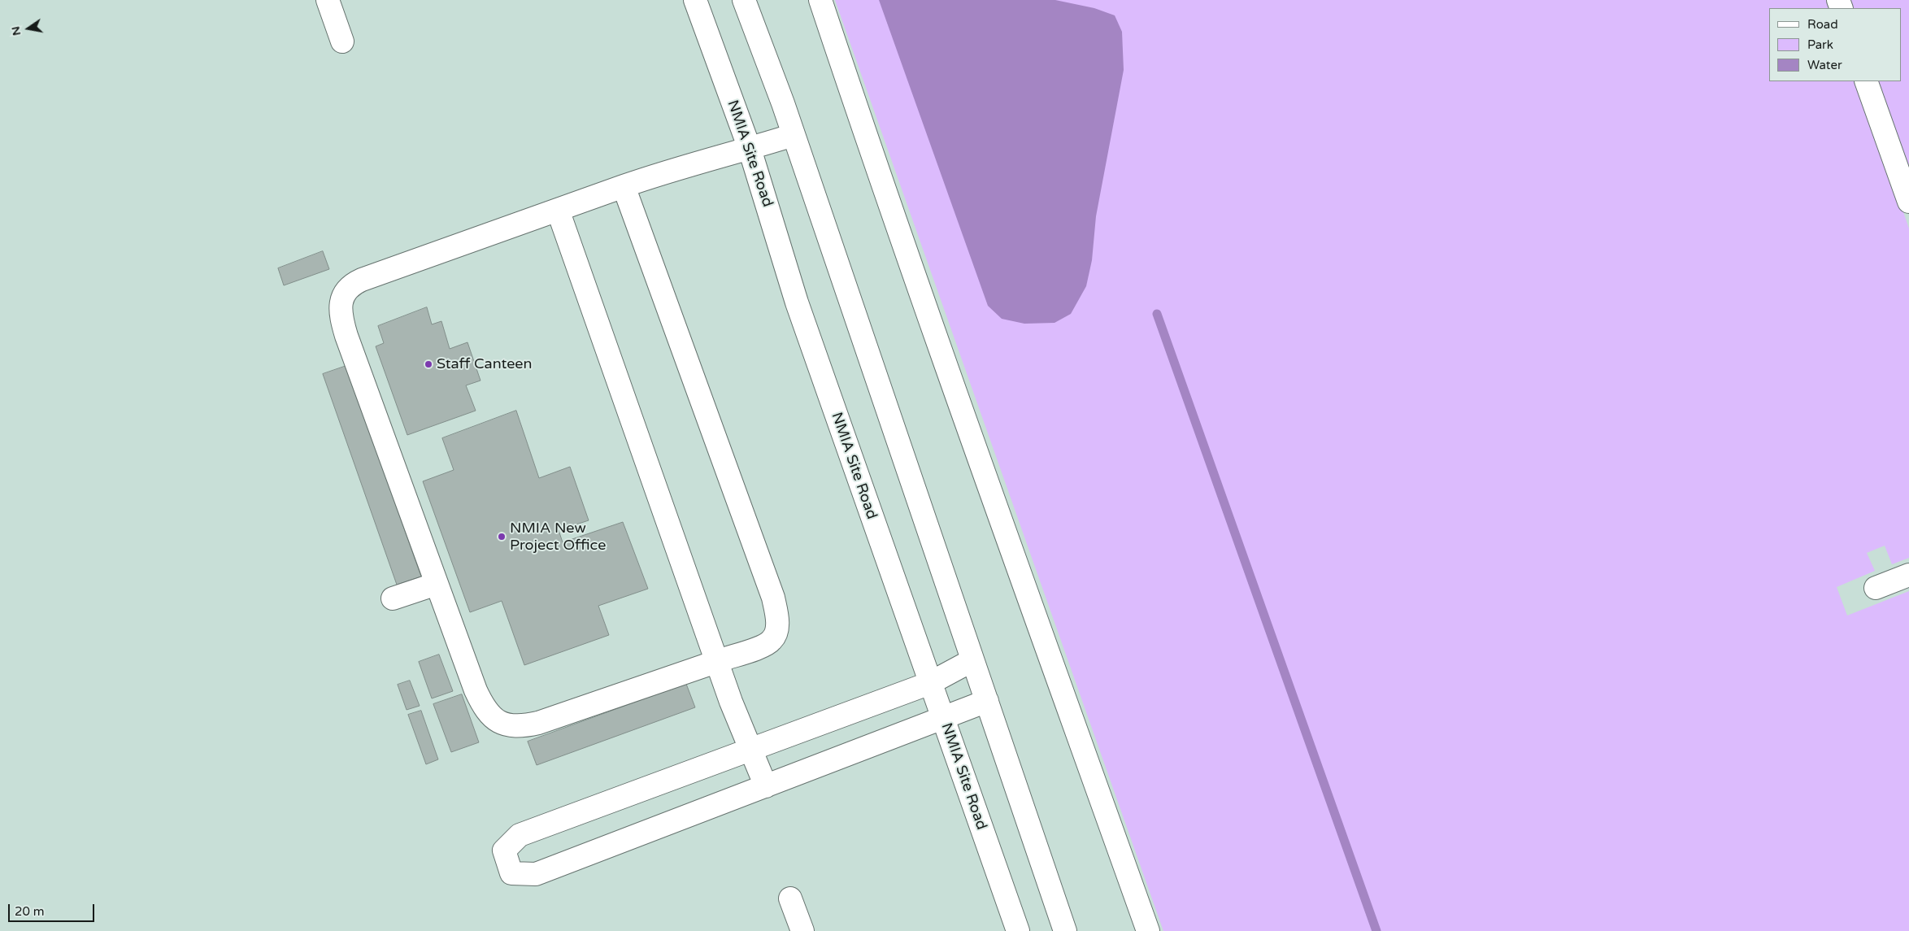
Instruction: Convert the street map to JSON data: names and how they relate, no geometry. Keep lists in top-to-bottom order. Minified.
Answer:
{"streets":{"street":["NMIA Site Road"]},"places":["Staff Canteen","NMIA New Project Office"],"legend":["Road","Park","Water"],"scale_bar":"20 m","north":"left"}
